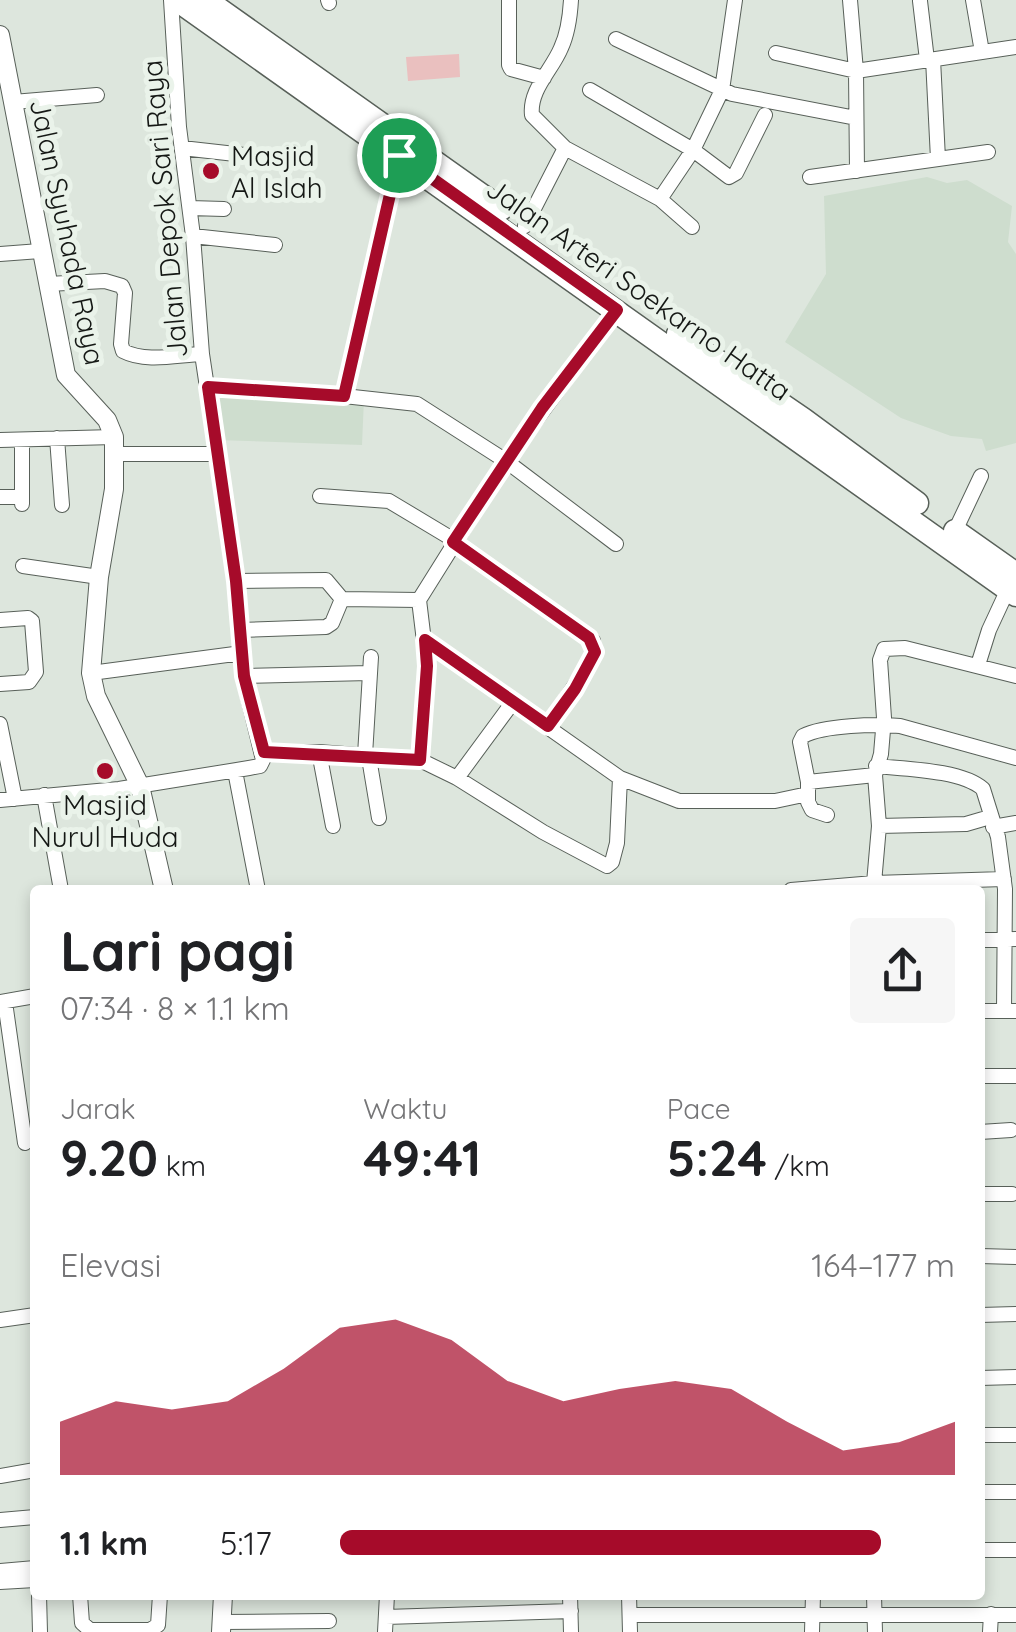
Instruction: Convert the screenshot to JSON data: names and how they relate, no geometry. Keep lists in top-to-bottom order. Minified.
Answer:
{"streets":{"main road":["Jalan Arteri Soekarno Hatta"],"street":["Jalan Depok Sari Raya","Jalan Syuhada Raya"]},"crossings":[["Jalan Depok Sari Raya","Jalan Arteri Soekarno Hatta"]],"places":["Masjid Al Islah","Masjid Nurul Huda"],"page":{"heading":["Lari pagi","07:34 · 8 × 1.1 km"],"stats":[["Jarak","9.20 km"],["Waktu","49:41"],["Pace","5:24 /km"]],"chart":["Elevasi","164–177 m"],"list":[{"name":"1.1 km","note":"5:17"}]}}
